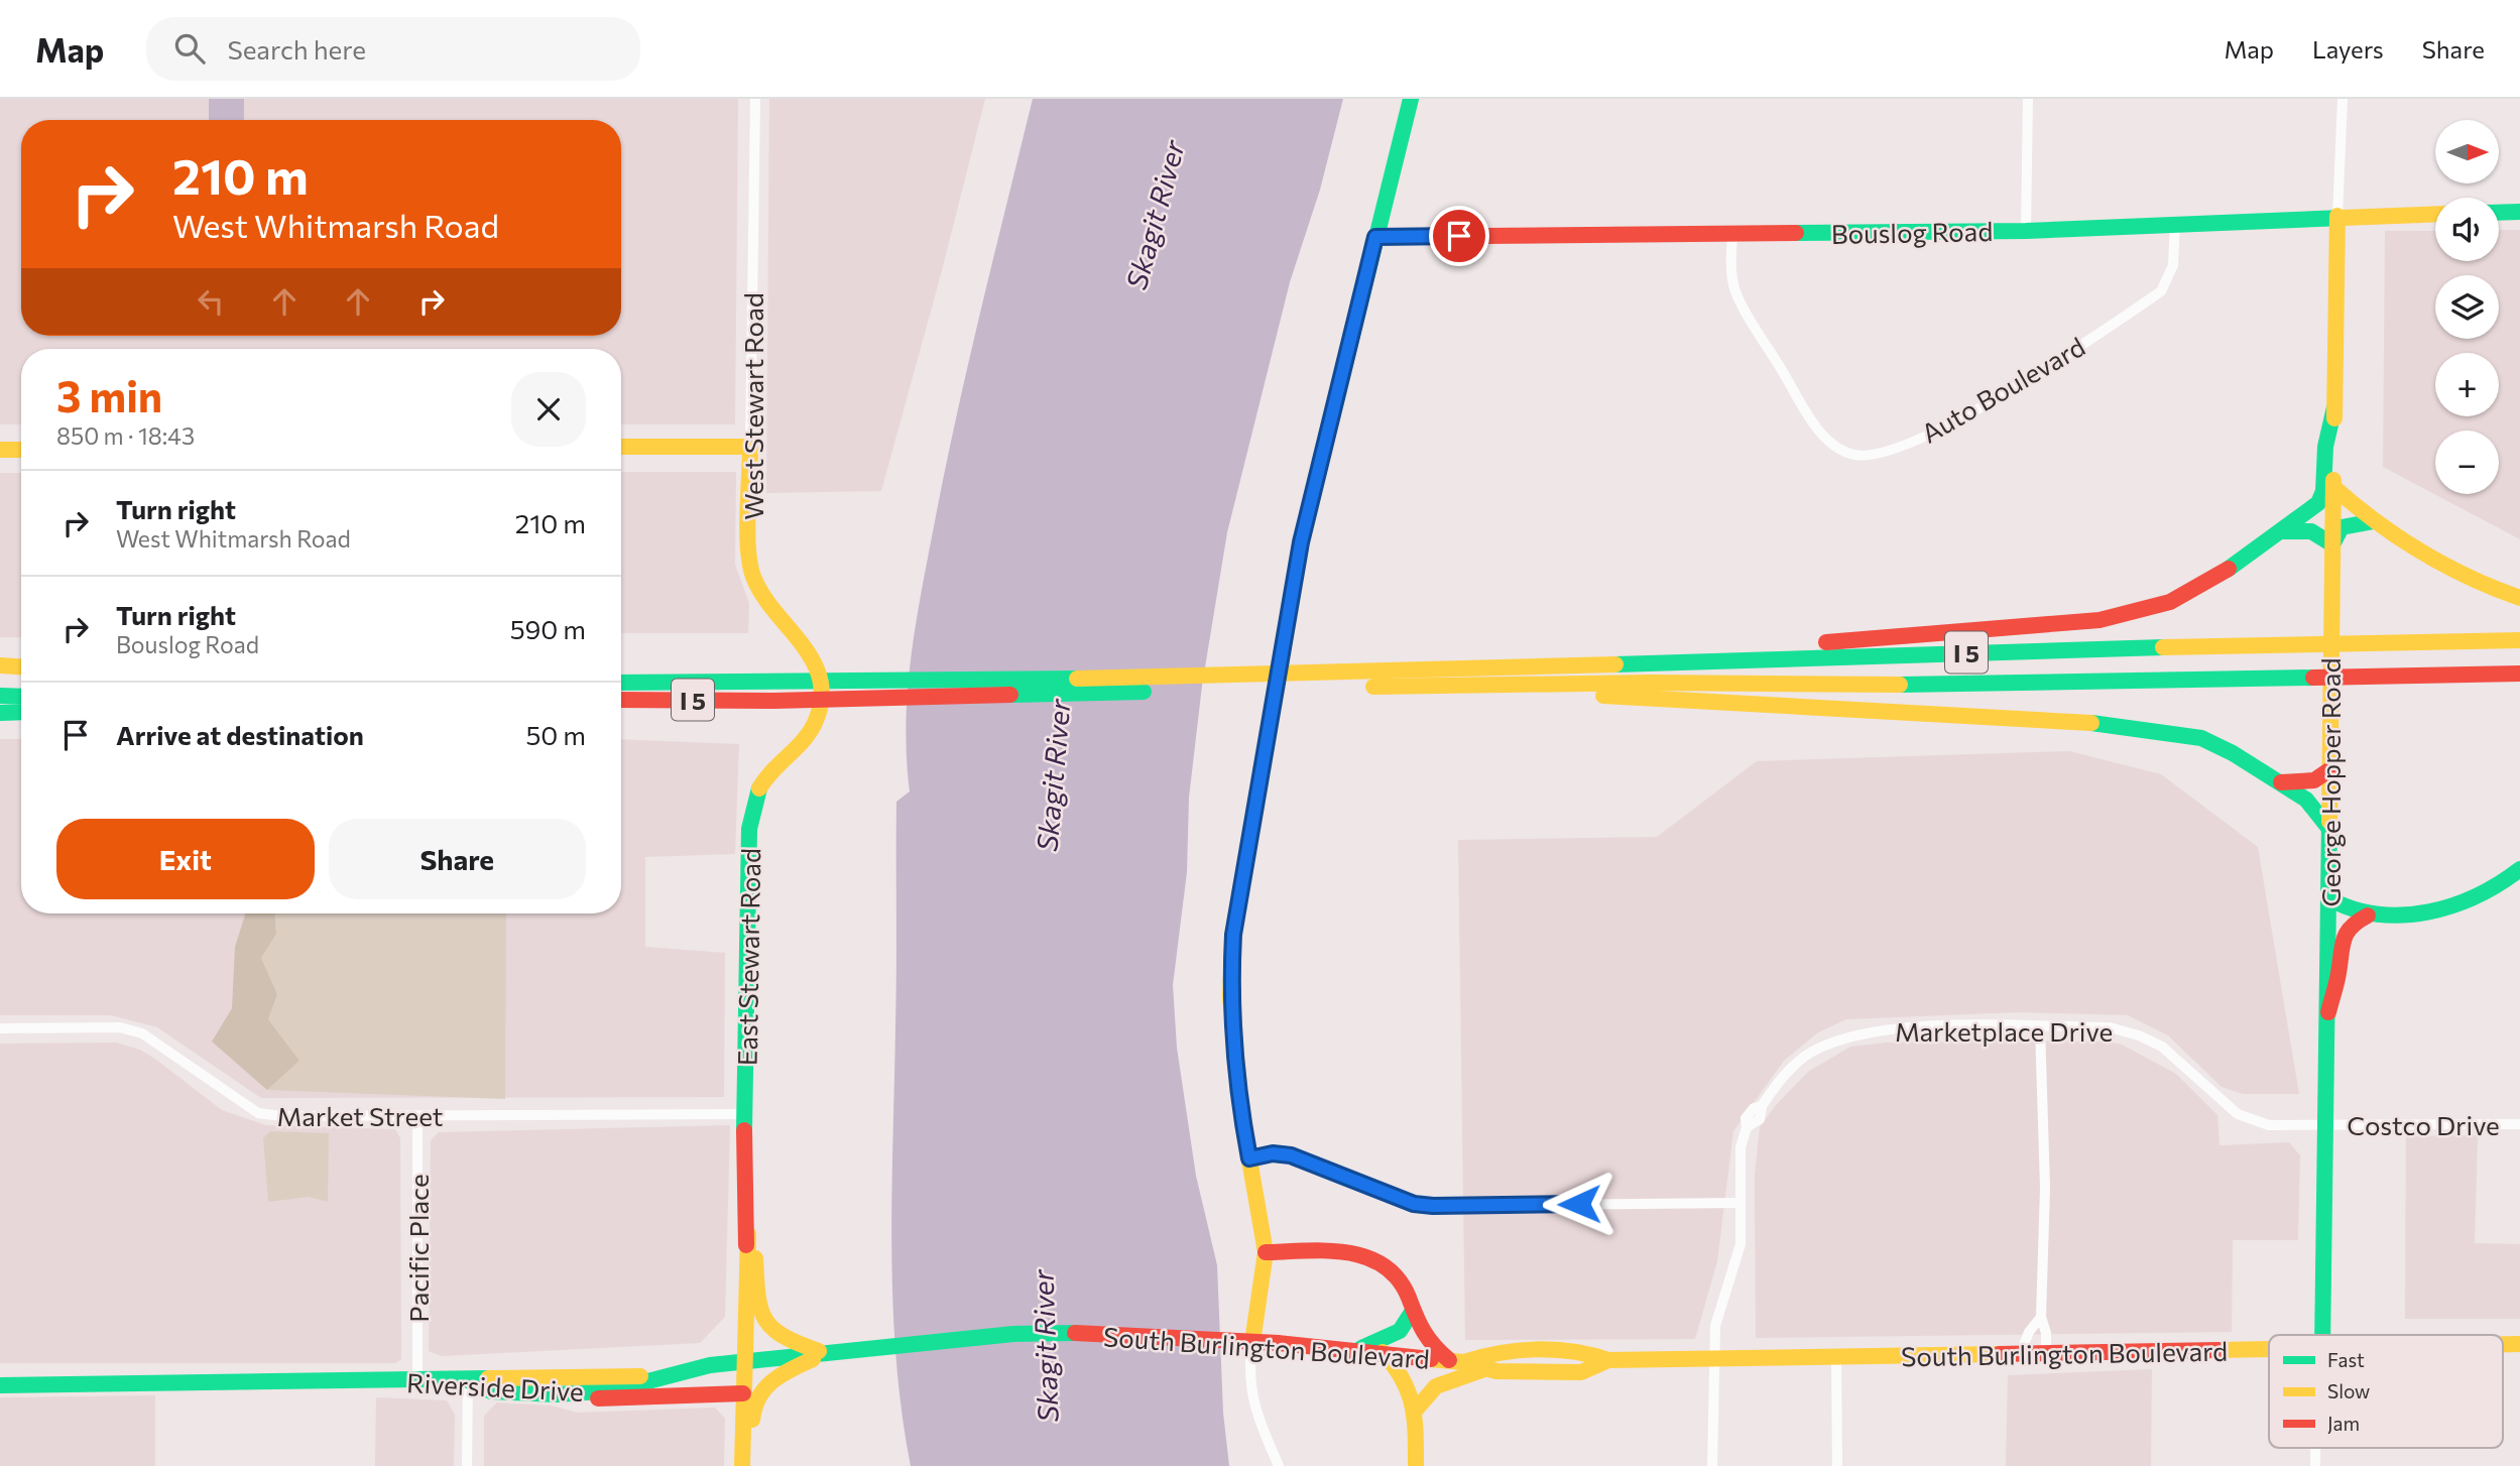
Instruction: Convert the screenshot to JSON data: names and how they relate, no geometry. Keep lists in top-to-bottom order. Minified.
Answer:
{"streets":{"main road":["Bouslog Road","West Stewart Road","I 5","George Hopper Road","East Stewart Road","South Burlington Boulevard","Riverside Drive"],"street":["Auto Boulevard","Marketplace Drive","Market Street","Costco Drive","Pacific Place"]},"crossings":[["Bouslog Road","Auto Boulevard"],["Bouslog Road","George Hopper Road"],["West Stewart Road","East Stewart Road"],["George Hopper Road","Marketplace Drive"],["George Hopper Road","Costco Drive"],["East Stewart Road","Market Street"],["Marketplace Drive","Costco Drive"],["Market Street","Pacific Place"],["Pacific Place","Riverside Drive"],["South Burlington Boulevard","Riverside Drive"]],"water":["Skagit River"],"legend":["Fast","Slow","Jam"],"north":"right","page":{"header":"Map","search":"Search here","nav":["Map","Layers","Share"],"map_buttons":["+","−"],"turn":["210 m","West Whitmarsh Road"],"heading":["3 min","850 m · 18:43"],"list":[{"name":"Turn right","note":"West Whitmarsh Road","value":"210 m"},{"name":"Turn right","note":"Bouslog Road","value":"590 m"},{"name":"Arrive at destination","value":"50 m"}],"buttons":["Exit","Share"]}}
